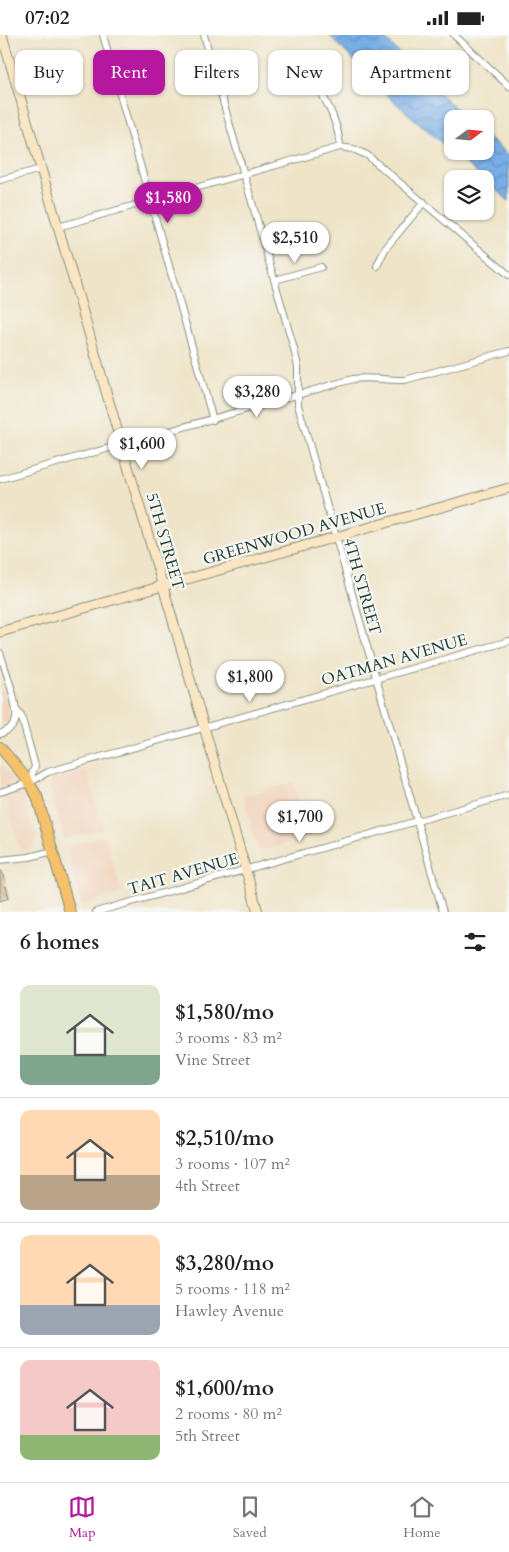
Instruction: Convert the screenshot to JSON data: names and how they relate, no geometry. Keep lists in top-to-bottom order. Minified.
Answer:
{"streets":{"street":["GREENWOOD AVENUE","5TH STREET","4TH STREET","OATMAN AVENUE","TAIT AVENUE"]},"crossings":[["GREENWOOD AVENUE","5TH STREET"],["GREENWOOD AVENUE","4TH STREET"],["5TH STREET","OATMAN AVENUE"],["5TH STREET","TAIT AVENUE"],["4TH STREET","OATMAN AVENUE"],["4TH STREET","TAIT AVENUE"]],"north":"right","page":{"status":"07:02","chip":["Buy","Rent","Filters","New","Apartment"],"price":["$1,580","$2,510","$3,280","$1,600","$1,800","$1,700"],"heading":"6 homes","list":[{"name":"$1,580/mo","note":"3 rooms · 83 m² · Vine Street"},{"name":"$2,510/mo","note":"3 rooms · 107 m² · 4th Street"},{"name":"$3,280/mo","note":"5 rooms · 118 m² · Hawley Avenue"},{"name":"$1,600/mo","note":"2 rooms · 80 m² · 5th Street"}],"tabs":["Map","Saved","Home"]}}
